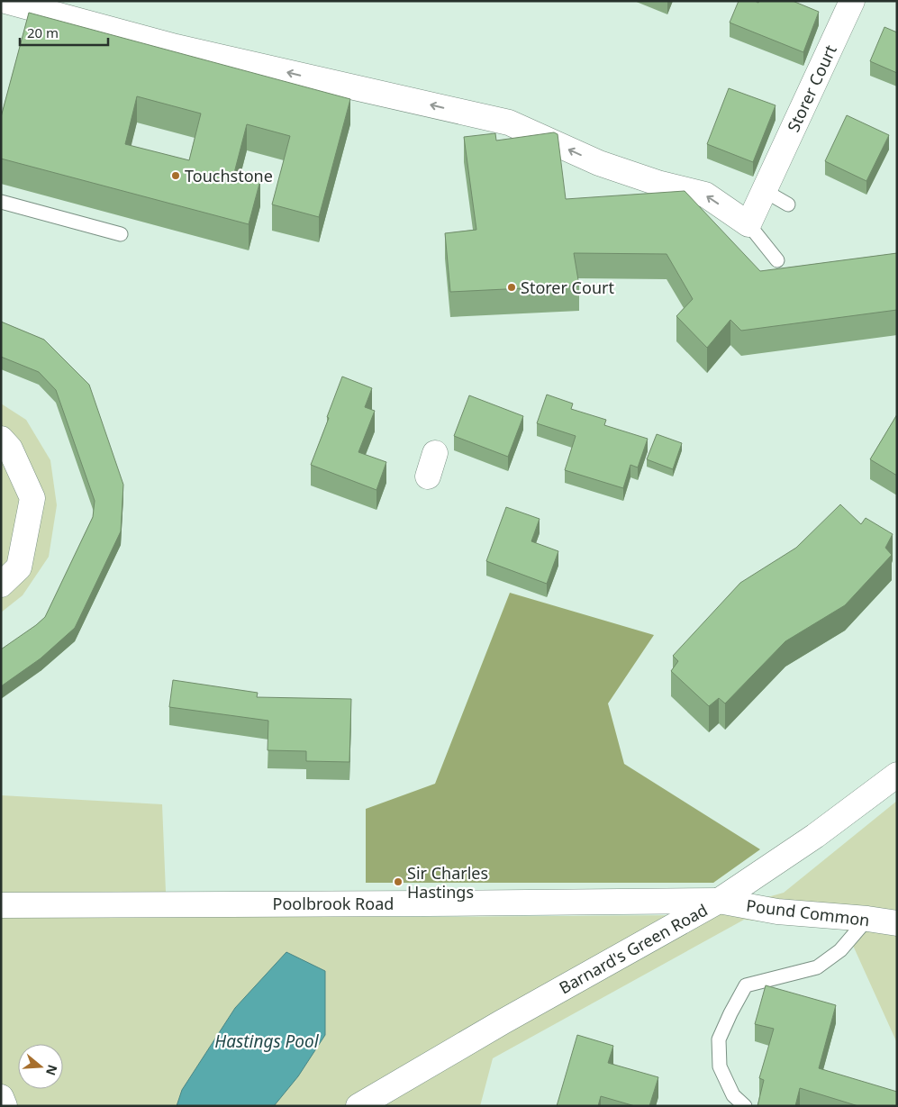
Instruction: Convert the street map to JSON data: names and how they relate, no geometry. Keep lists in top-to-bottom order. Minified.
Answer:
{"streets":{"street":["Storer Court","Poolbrook Road","Pound Common","Barnard's Green Road"]},"crossings":[["Poolbrook Road","Pound Common"],["Poolbrook Road","Barnard's Green Road"],["Pound Common","Barnard's Green Road"]],"water":["Hastings Pool"],"places":["Touchstone","Storer Court","Sir Charles Hastings"],"scale_bar":"20 m","north":"right"}
